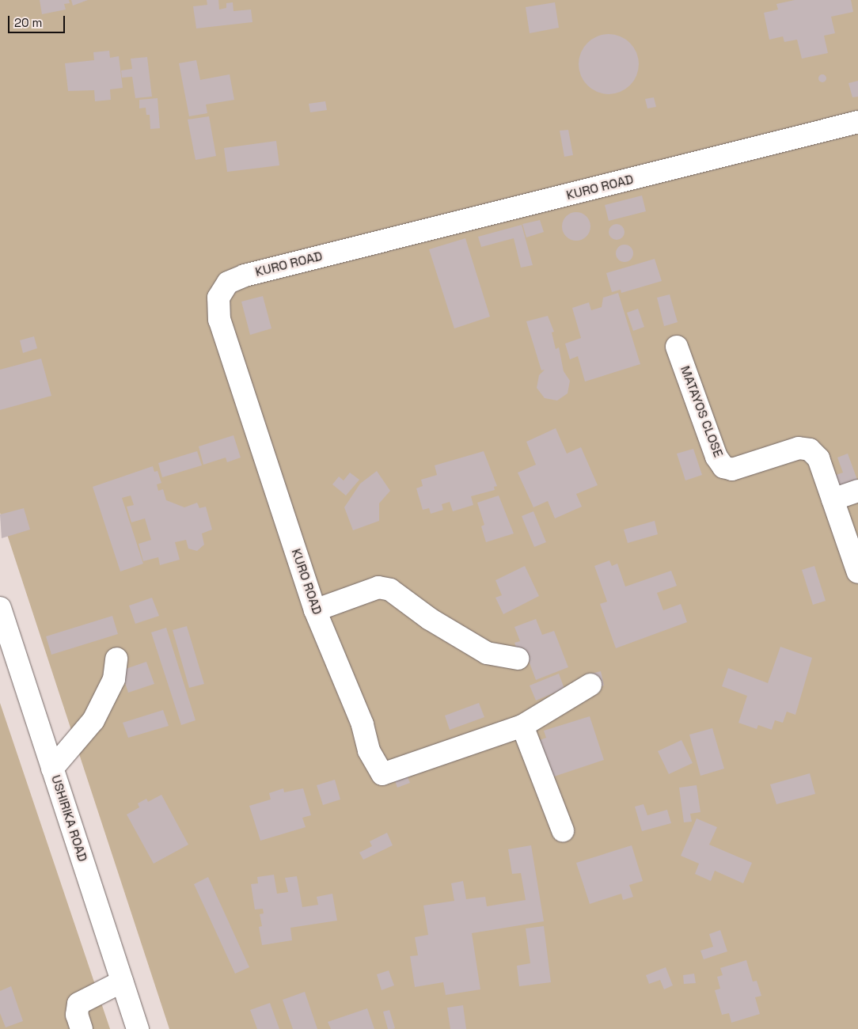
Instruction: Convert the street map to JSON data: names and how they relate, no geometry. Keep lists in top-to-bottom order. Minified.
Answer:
{"streets":{"street":["KURO ROAD","MATAYOS CLOSE","USHIRIKA ROAD"]},"scale_bar":"20 m"}
